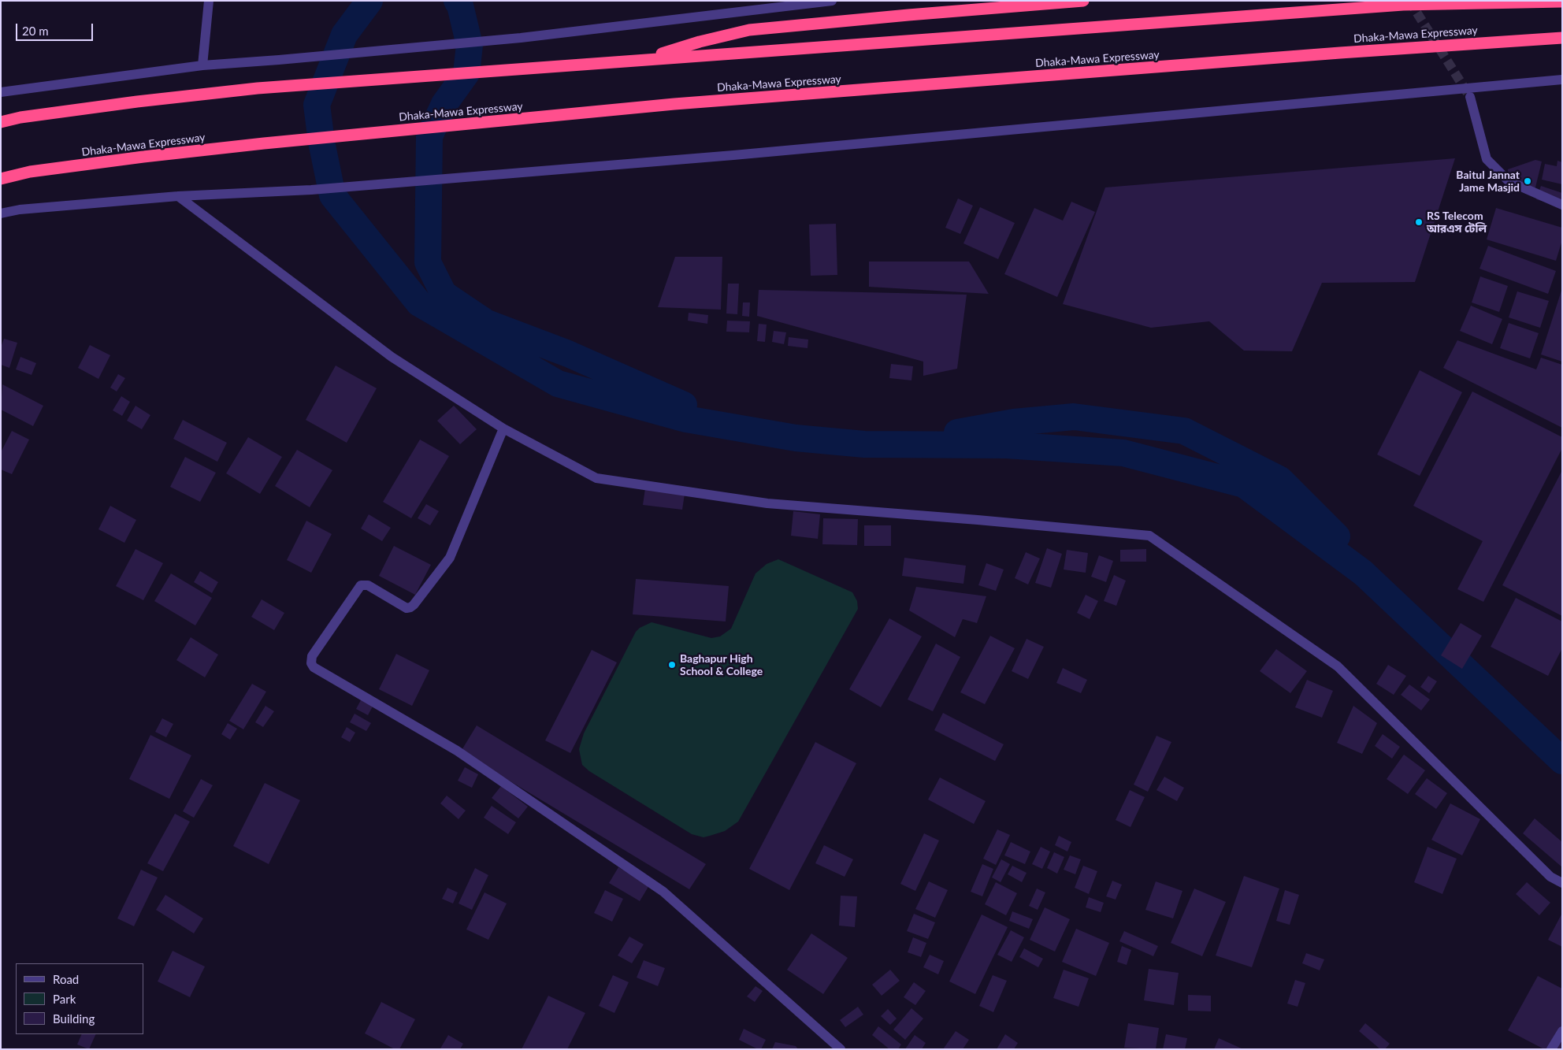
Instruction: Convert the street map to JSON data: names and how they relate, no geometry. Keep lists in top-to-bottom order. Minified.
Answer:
{"streets":{"highway":["Dhaka-Mawa Expressway"]},"places":["Baitul Jannat Jame Masjid","RS Telecom আরএস টেলি","Baghapur High School & College"],"legend":["Road","Park","Building"],"scale_bar":"20 m"}
